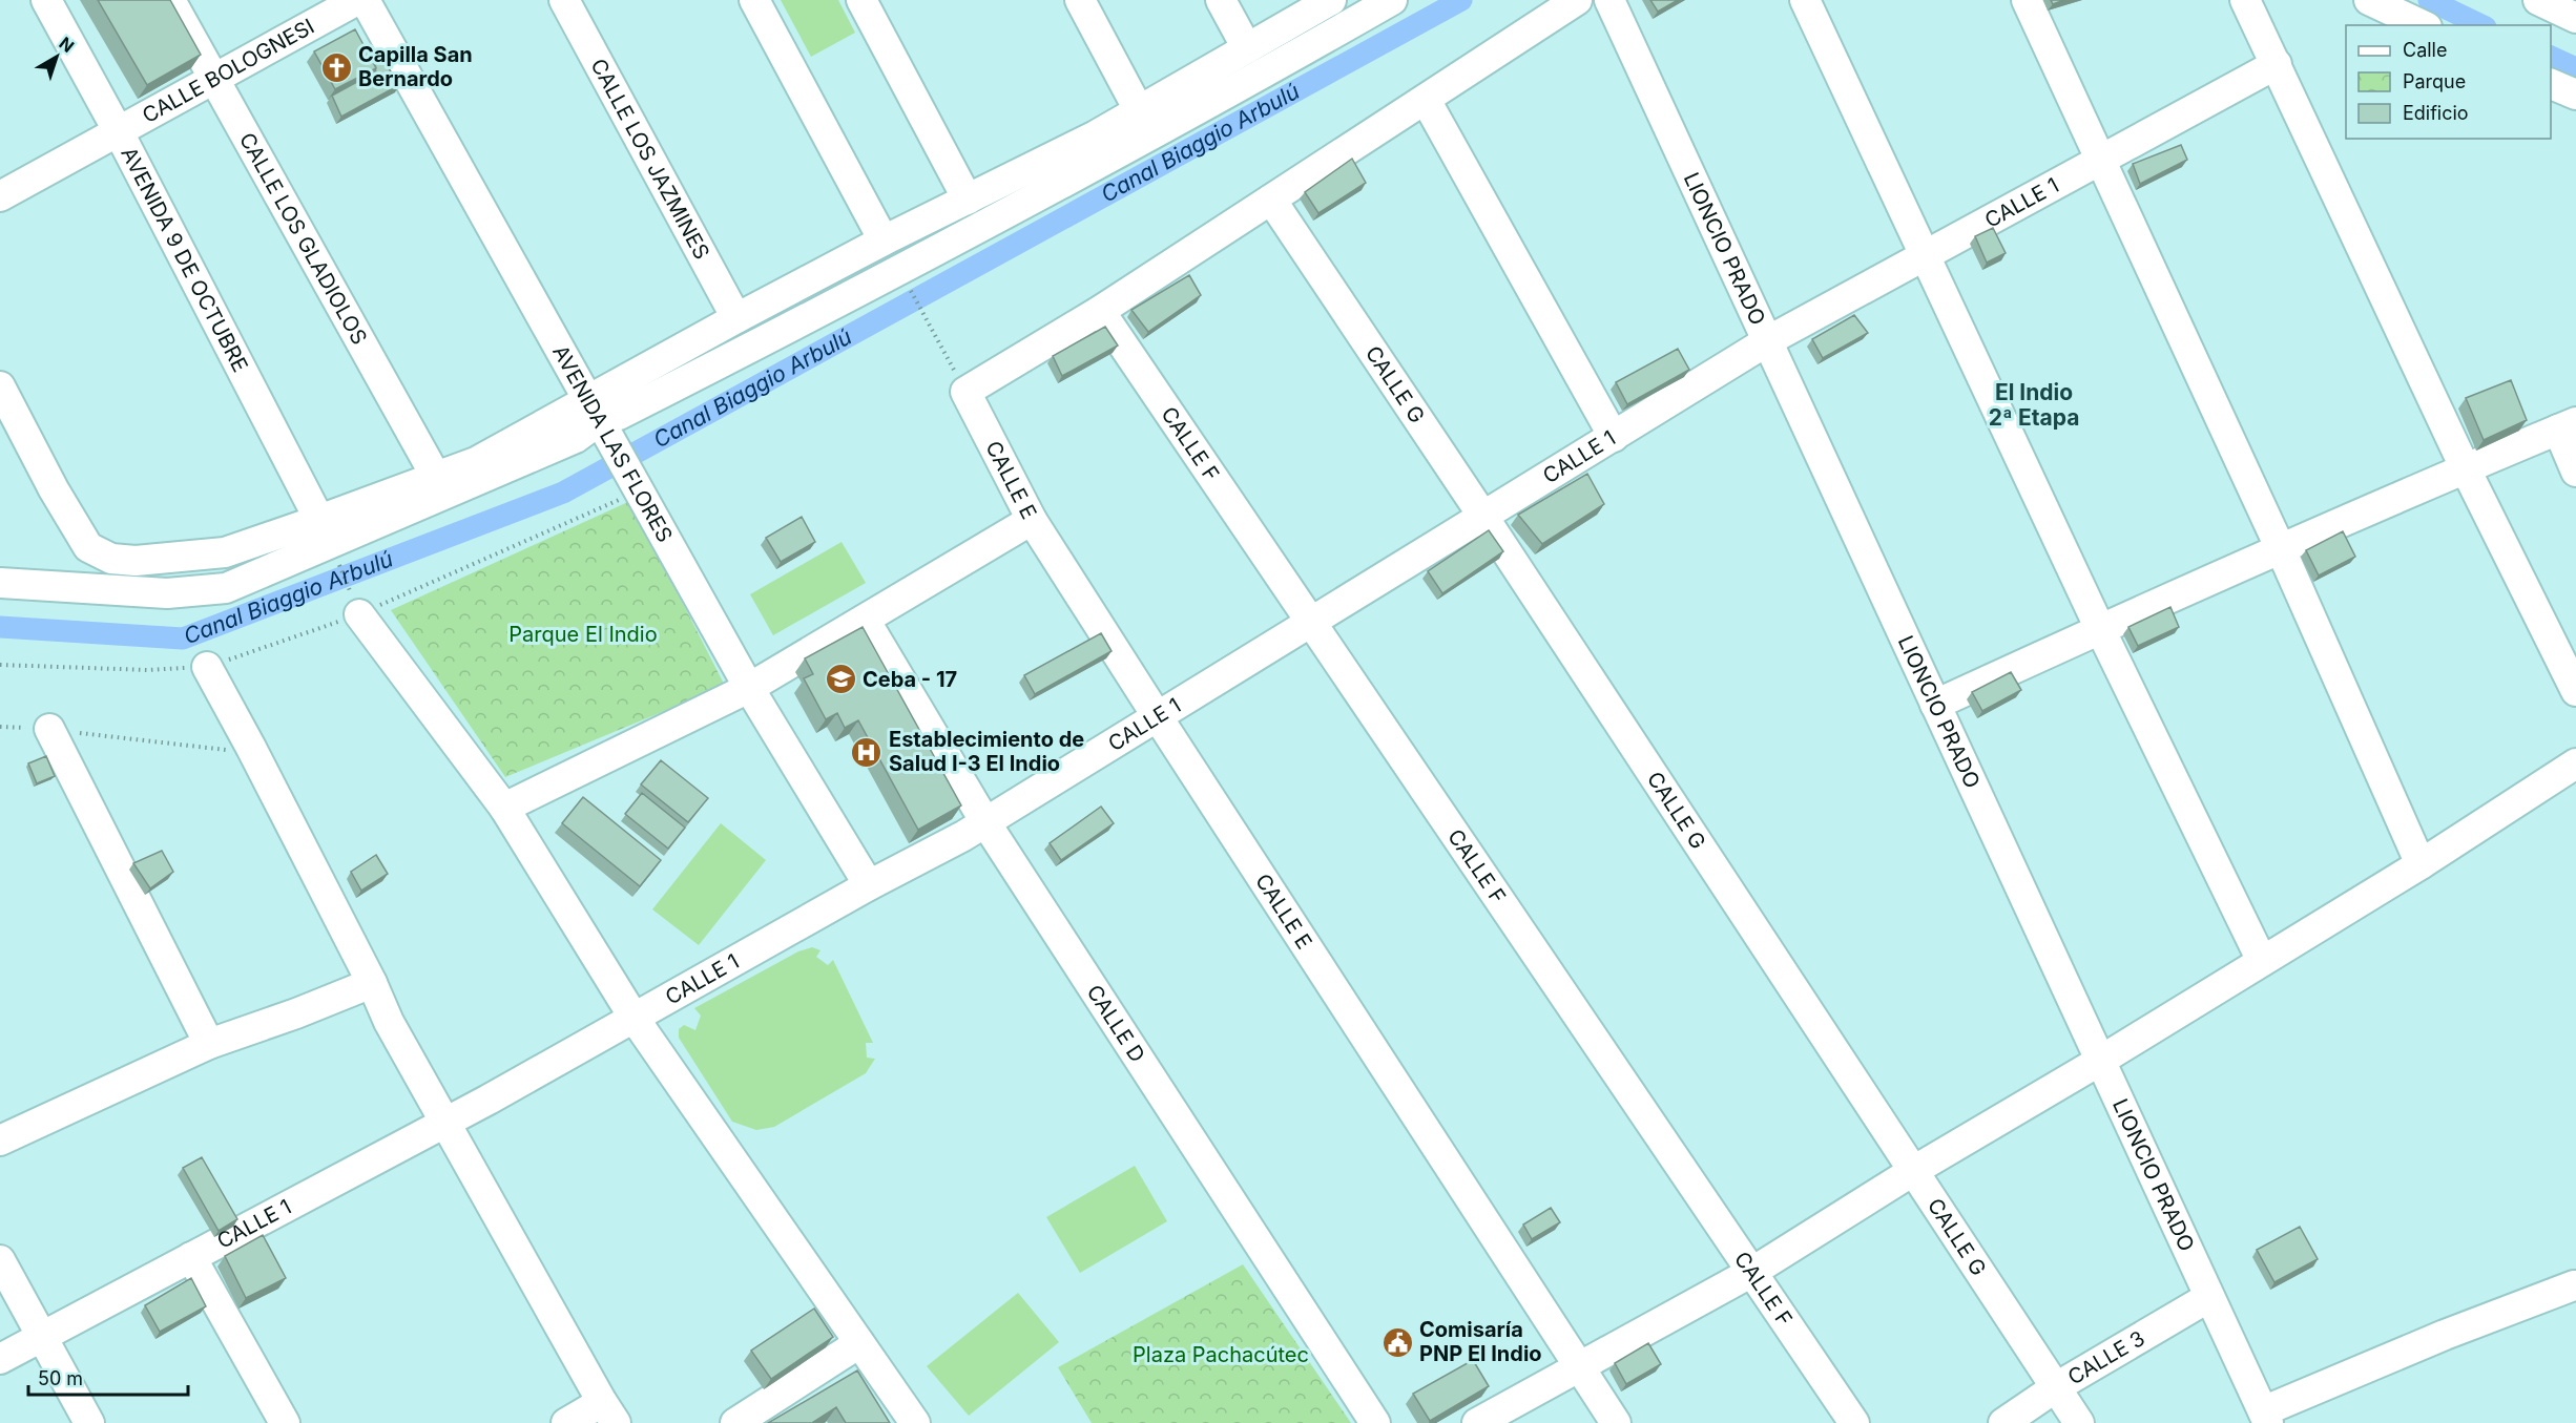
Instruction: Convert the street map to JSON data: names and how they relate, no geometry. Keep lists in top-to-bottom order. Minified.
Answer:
{"streets":{"street":["CALLE BOLOGNESI","CALLE LOS JAZMINES","CALLE 1","CALLE LOS GLADIOLOS","LIONCIO PRADO","AVENIDA 9 DE OCTUBRE","CALLE G","AVENIDA LAS FLORES","CALLE F","CALLE E","CALLE D","CALLE 3"]},"crossings":[["CALLE BOLOGNESI","CALLE LOS GLADIOLOS"],["CALLE BOLOGNESI","AVENIDA 9 DE OCTUBRE"],["CALLE 1","LIONCIO PRADO"],["CALLE 1","CALLE G"],["CALLE 1","AVENIDA LAS FLORES"],["CALLE 1","CALLE F"],["CALLE 1","CALLE E"],["CALLE 1","CALLE D"],["LIONCIO PRADO","CALLE 3"],["CALLE G","CALLE 3"]],"districts":["El Indio 2ª Etapa"],"water":["Canal Biaggio Arbulú"],"parks":["Parque El Indio","Plaza Pachacútec"],"places":{"church":["Capilla San Bernardo"],"school or university":["Ceba - 17"],"hospital":["Establecimiento de Salud I-3 El Indio"],"public building":["Comisaría PNP El Indio"]},"legend":["Calle","Parque","Edificio"],"scale_bar":"50 m","north":"top right"}
